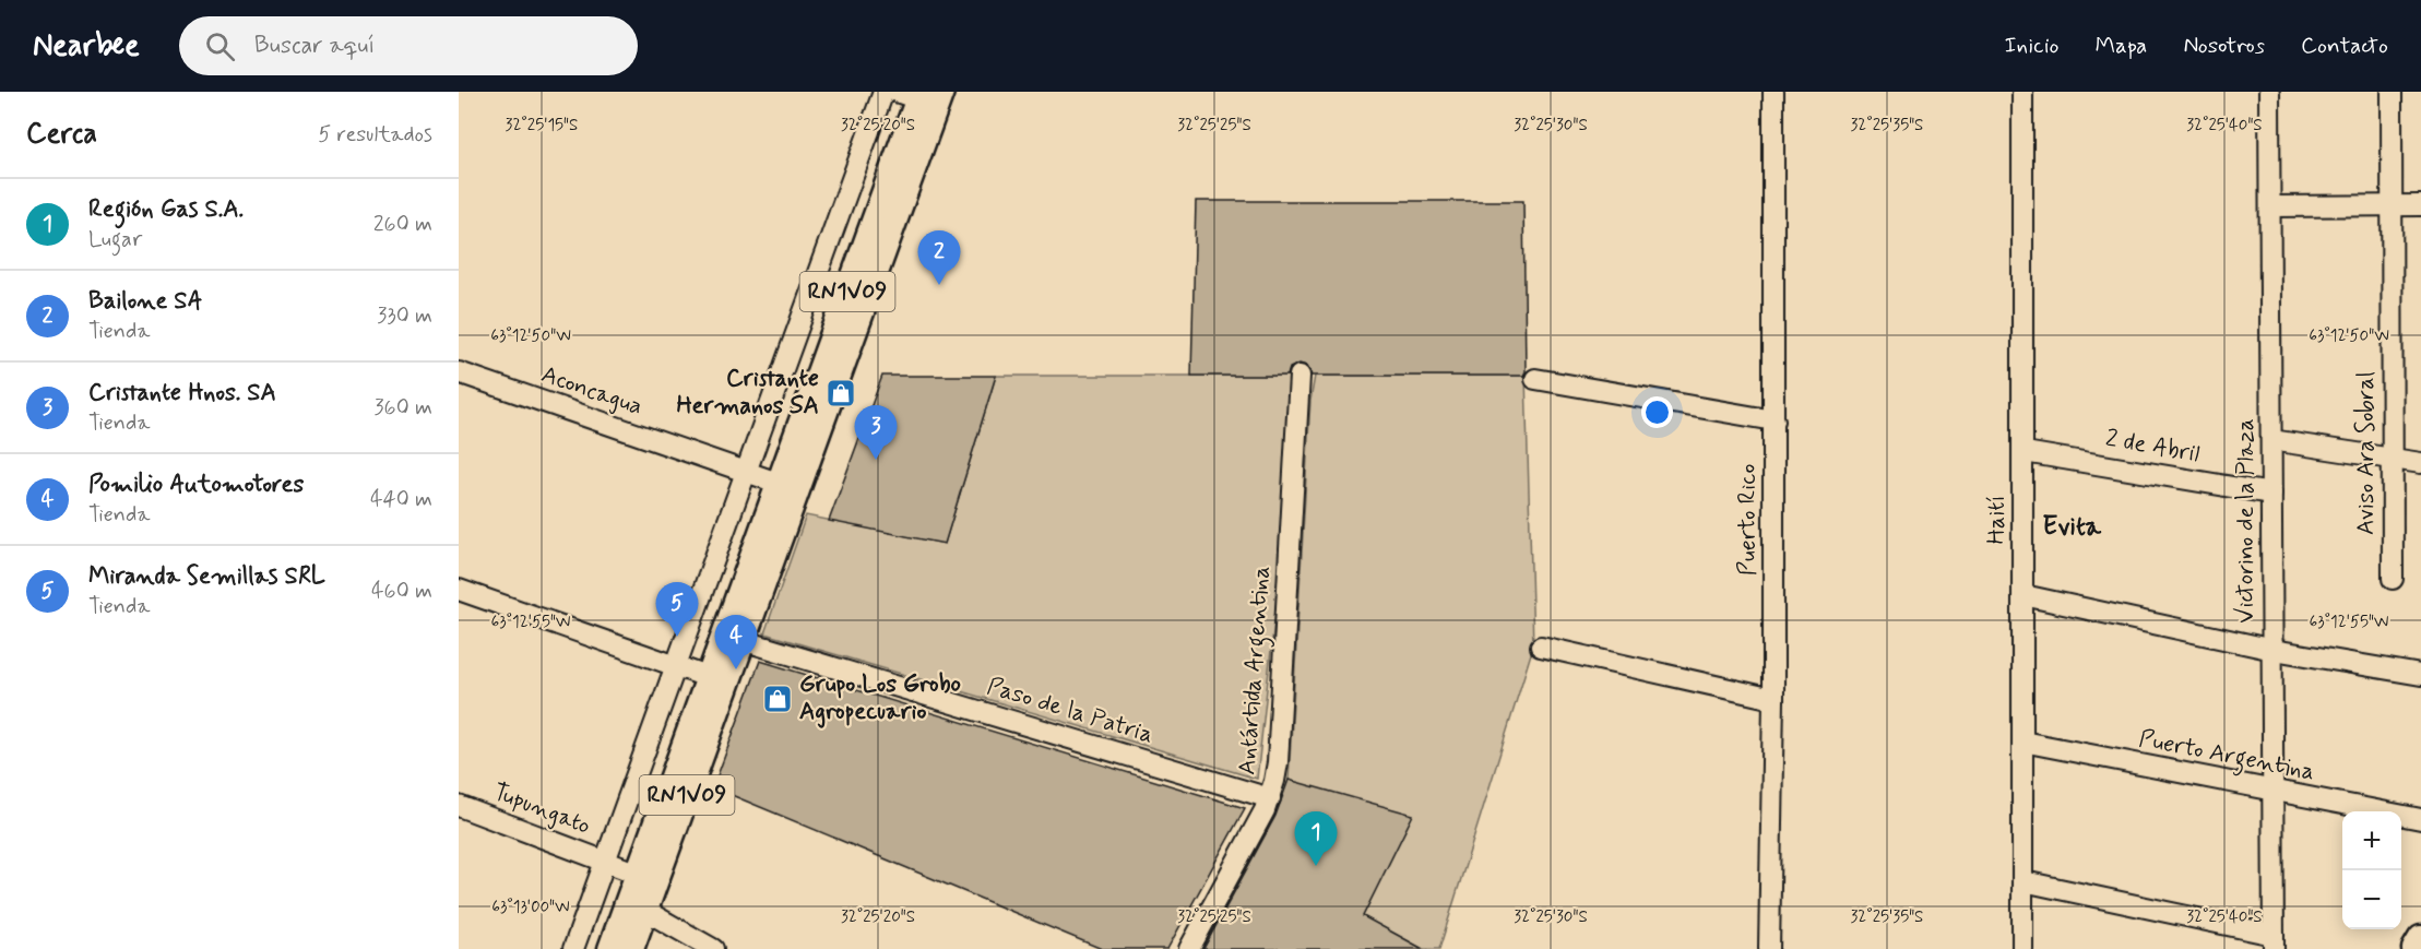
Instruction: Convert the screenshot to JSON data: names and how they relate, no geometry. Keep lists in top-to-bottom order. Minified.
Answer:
{"streets":{"main road":["RN1V09"],"street":["Aconcagua","2 de Abril","Aviso Ara Sobral","Puerto Rico","Haití","Victorino de la Plaza","Antártida Argentina","Paso de la Patria","Puerto Argentina","Tupungato"]},"crossings":[["RN1V09","Aconcagua"],["RN1V09","Paso de la Patria"],["RN1V09","Tupungato"],["2 de Abril","Haití"],["2 de Abril","Victorino de la Plaza"],["Haití","Puerto Argentina"],["Victorino de la Plaza","Puerto Argentina"],["Antártida Argentina","Paso de la Patria"]],"districts":["Evita"],"places":{"shop":["Cristante Hermanos SA","Grupo Los Grobo Agropecuario"]},"page":{"header":"Nearbee","search":"Buscar aquí","nav":["Inicio","Mapa","Nosotros","Contacto"],"heading":["Cerca","5 resultados"],"list":[{"mark":"1","name":"Región Gas S.A.","note":"Lugar","value":"260 m"},{"mark":"2","name":"Bailone SA","note":"Tienda","value":"330 m"},{"mark":"3","name":"Cristante Hnos. SA","note":"Tienda","value":"360 m"},{"mark":"4","name":"Pomilio Automotores","note":"Tienda","value":"440 m"},{"mark":"5","name":"Miranda Semillas SRL","note":"Tienda","value":"460 m"}],"pins":["2","3","5","4","1"],"map_buttons":["+","−"]},"coordinates":["32°25'15\"S","32°25'20\"S","32°25'25\"S","32°25'30\"S","32°25'35\"S","32°25'40\"S","63°12'50\"W","63°12'55\"W","63°13'00\"W"]}
